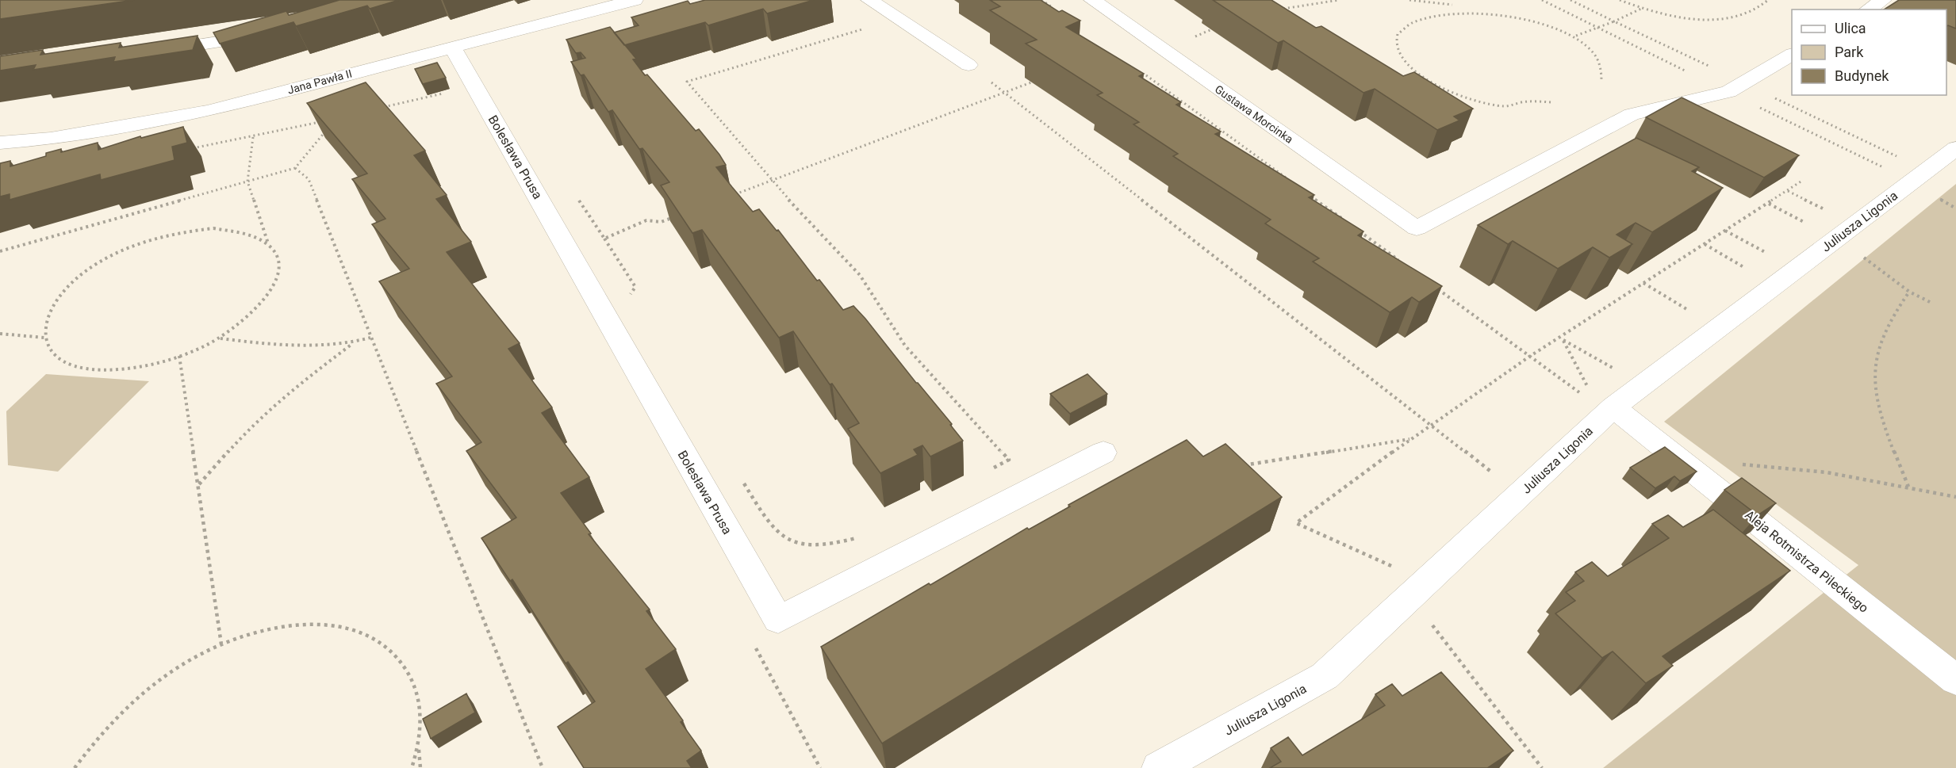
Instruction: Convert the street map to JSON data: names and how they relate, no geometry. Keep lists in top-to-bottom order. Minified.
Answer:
{"streets":{"street":["Jana Pawła II","Gustawa Morcinka","Bolesława Prusa","Juliusza Ligonia","Aleja Rotmistrza Pileckiego"]},"crossings":[["Jana Pawła II","Bolesława Prusa"],["Juliusza Ligonia","Aleja Rotmistrza Pileckiego"]],"legend":["Ulica","Park","Budynek"]}
